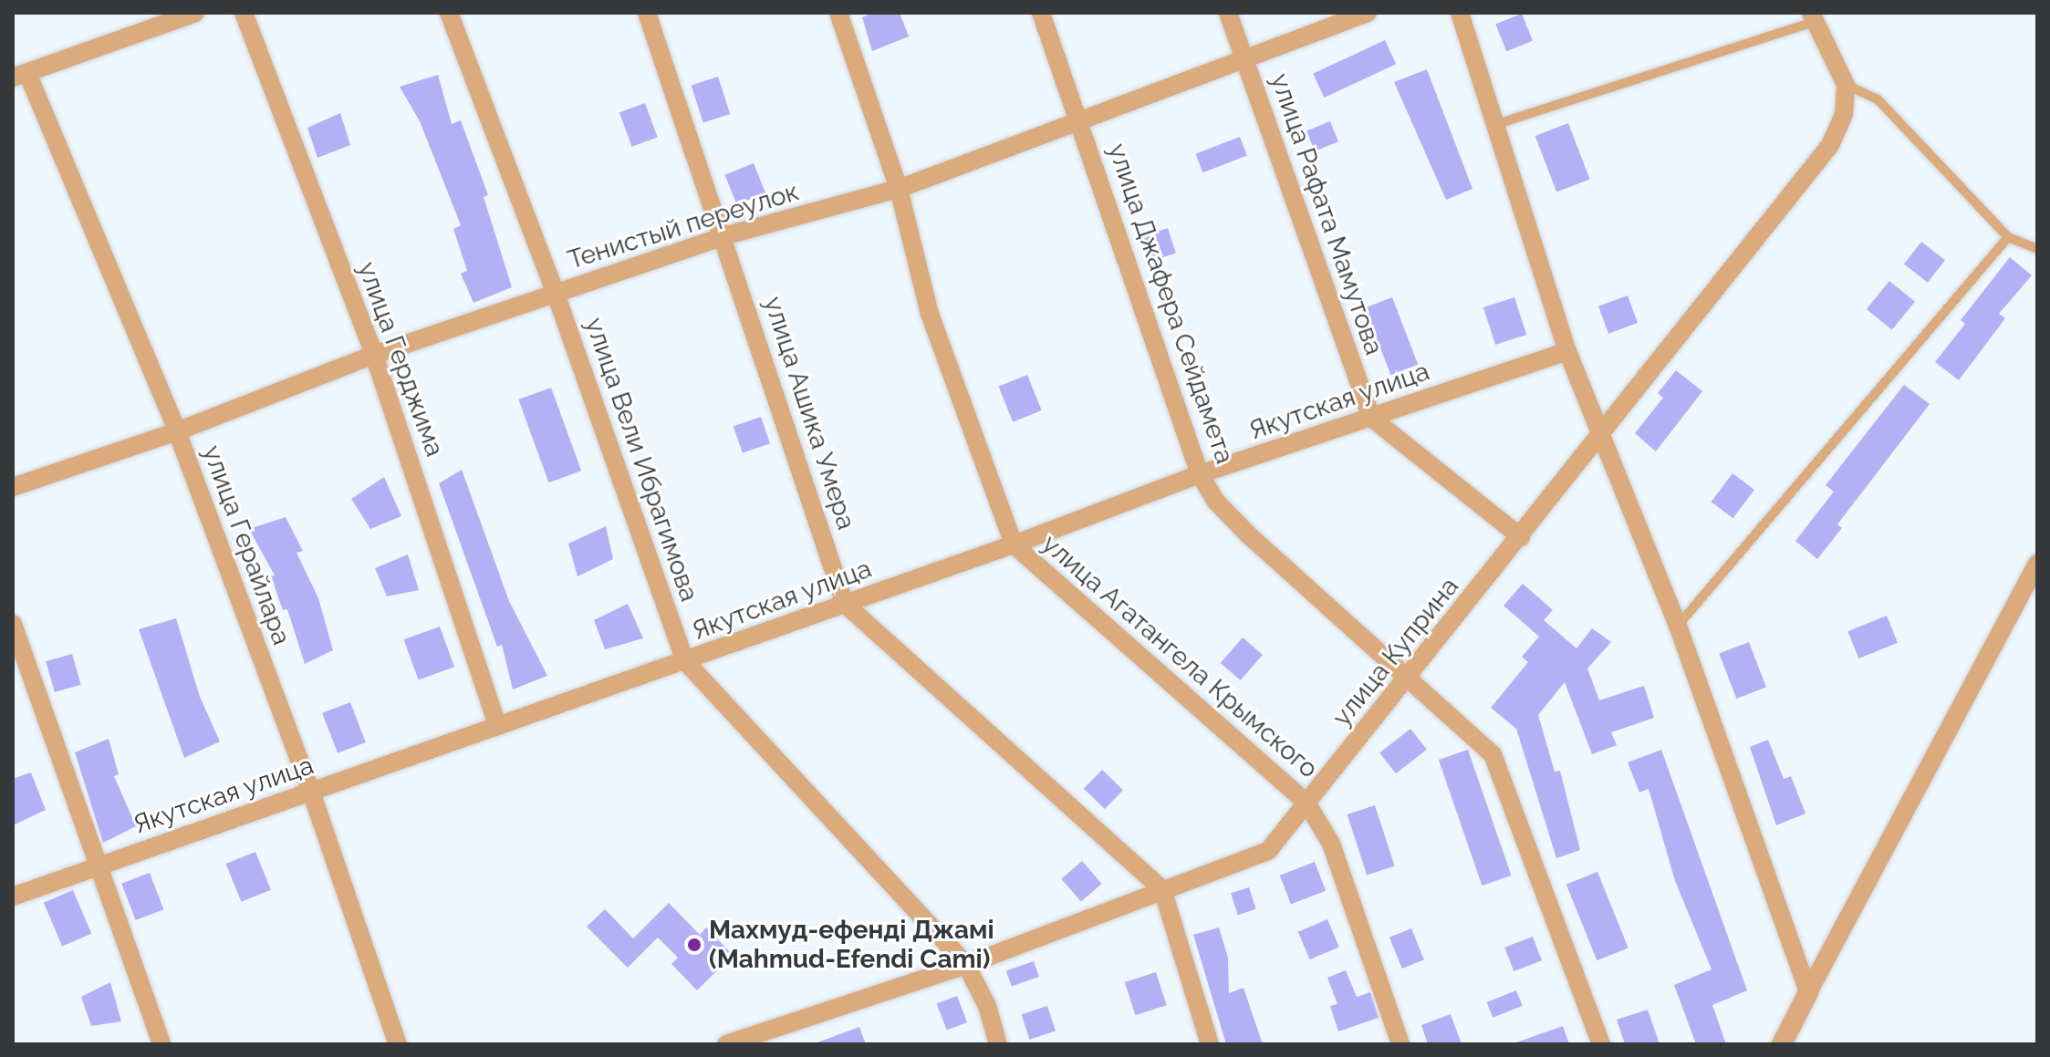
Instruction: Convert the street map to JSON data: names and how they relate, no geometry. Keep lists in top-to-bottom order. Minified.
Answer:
{"streets":{"street":["улица Рафата Мамутова","Тенистый переулок","улица Джафера Сейдамета","улица Герджима","Якутская улица","улица Ашика Умера","улица Вели Ибрагимова","улица Герайлара","улица Куприна","улица Агатангела Крымского"]},"crossings":[["улица Рафата Мамутова","Тенистый переулок"],["улица Рафата Мамутова","Якутская улица"],["Тенистый переулок","улица Джафера Сейдамета"],["Тенистый переулок","улица Герджима"],["Тенистый переулок","улица Ашика Умера"],["Тенистый переулок","улица Вели Ибрагимова"],["Тенистый переулок","улица Герайлара"],["Тенистый переулок","улица Агатангела Крымского"],["улица Джафера Сейдамета","Якутская улица"],["улица Джафера Сейдамета","улица Куприна"],["улица Герджима","Якутская улица"],["Якутская улица","улица Ашика Умера"],["Якутская улица","улица Вели Ибрагимова"],["Якутская улица","улица Герайлара"],["Якутская улица","улица Агатангела Крымского"],["улица Ашика Умера","улица Куприна"],["улица Вели Ибрагимова","улица Куприна"],["улица Куприна","улица Агатангела Крымского"]],"places":["Махмуд-ефенді Джамі (Mahmud-Efendi Cami)"]}
